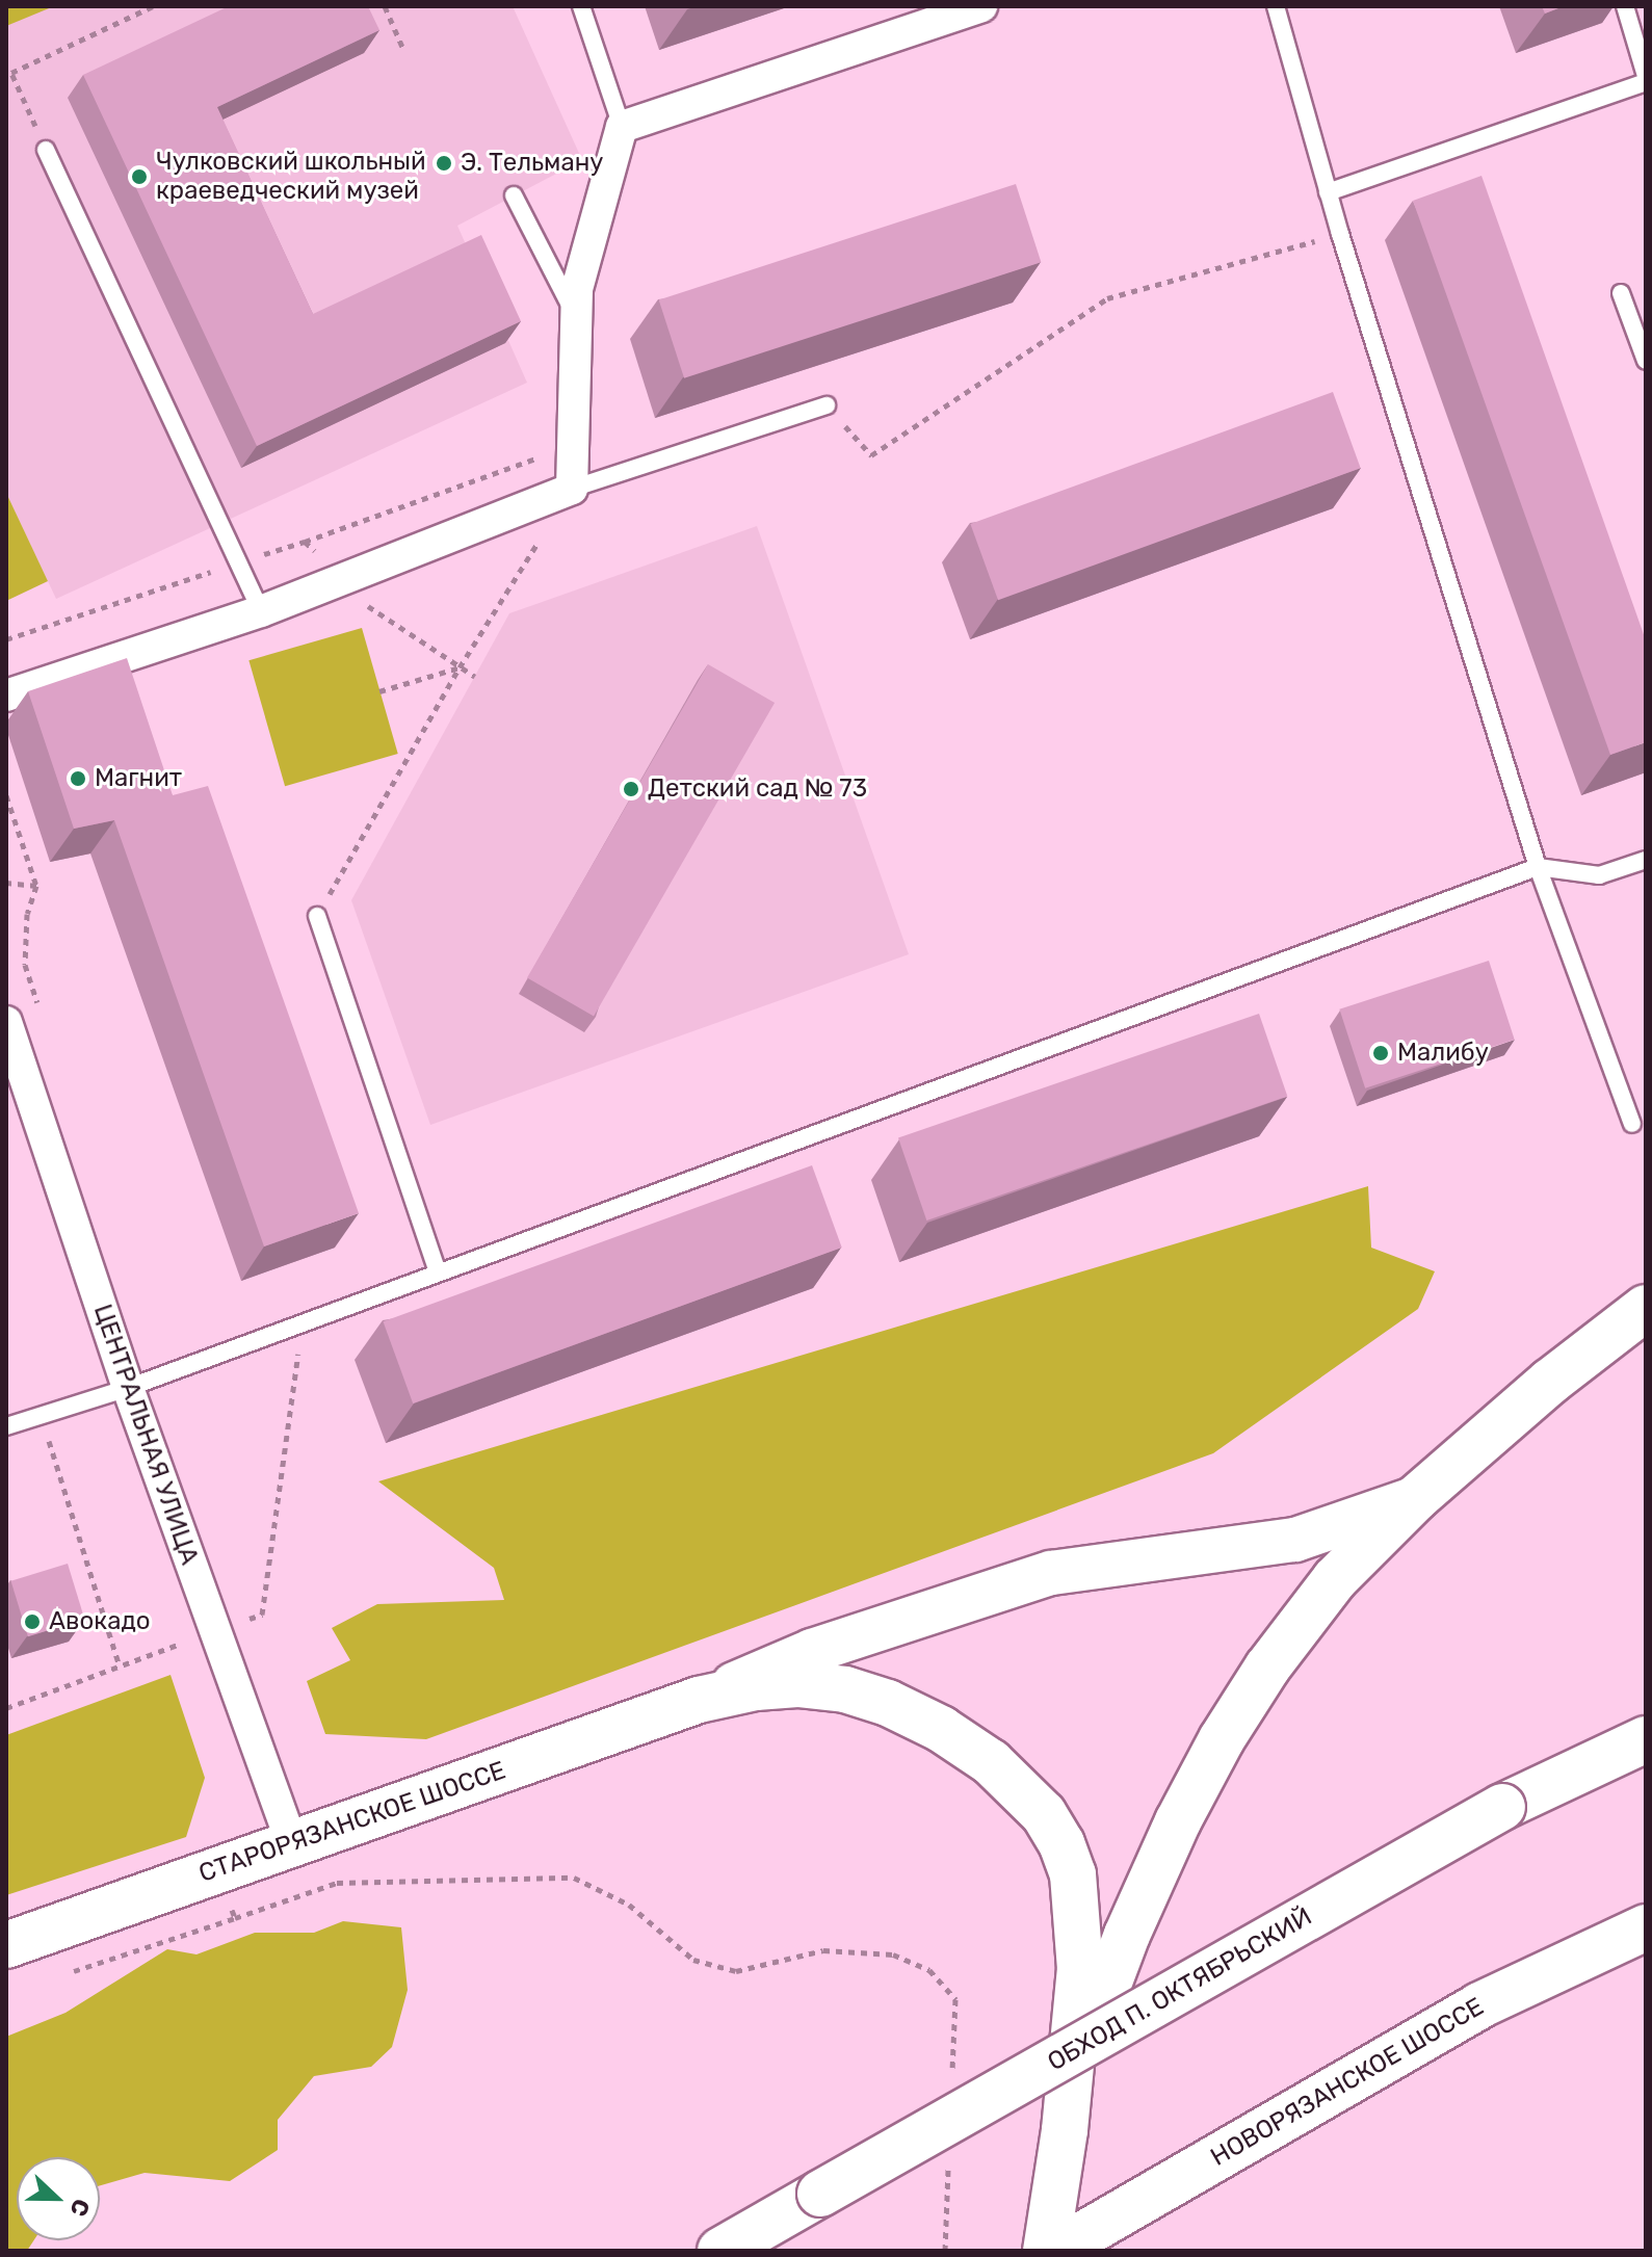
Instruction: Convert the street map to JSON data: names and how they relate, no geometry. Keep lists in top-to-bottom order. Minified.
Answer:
{"streets":{"main road":["СТАРОРЯЗАНСКОЕ ШОССЕ","ОБХОД П. ОКТЯБРЬСКИЙ","НОВОРЯЗАНСКОЕ ШОССЕ"],"street":["ЦЕНТРАЛЬНАЯ УЛИЦА"]},"crossings":[["ЦЕНТРАЛЬНАЯ УЛИЦА","СТАРОРЯЗАНСКОЕ ШОССЕ"]],"places":["Э. Тельману","Чулковский школьный краеведческий музей","Магнит","Детский сад № 73","Малибу","Авокадо"],"north":"right"}
